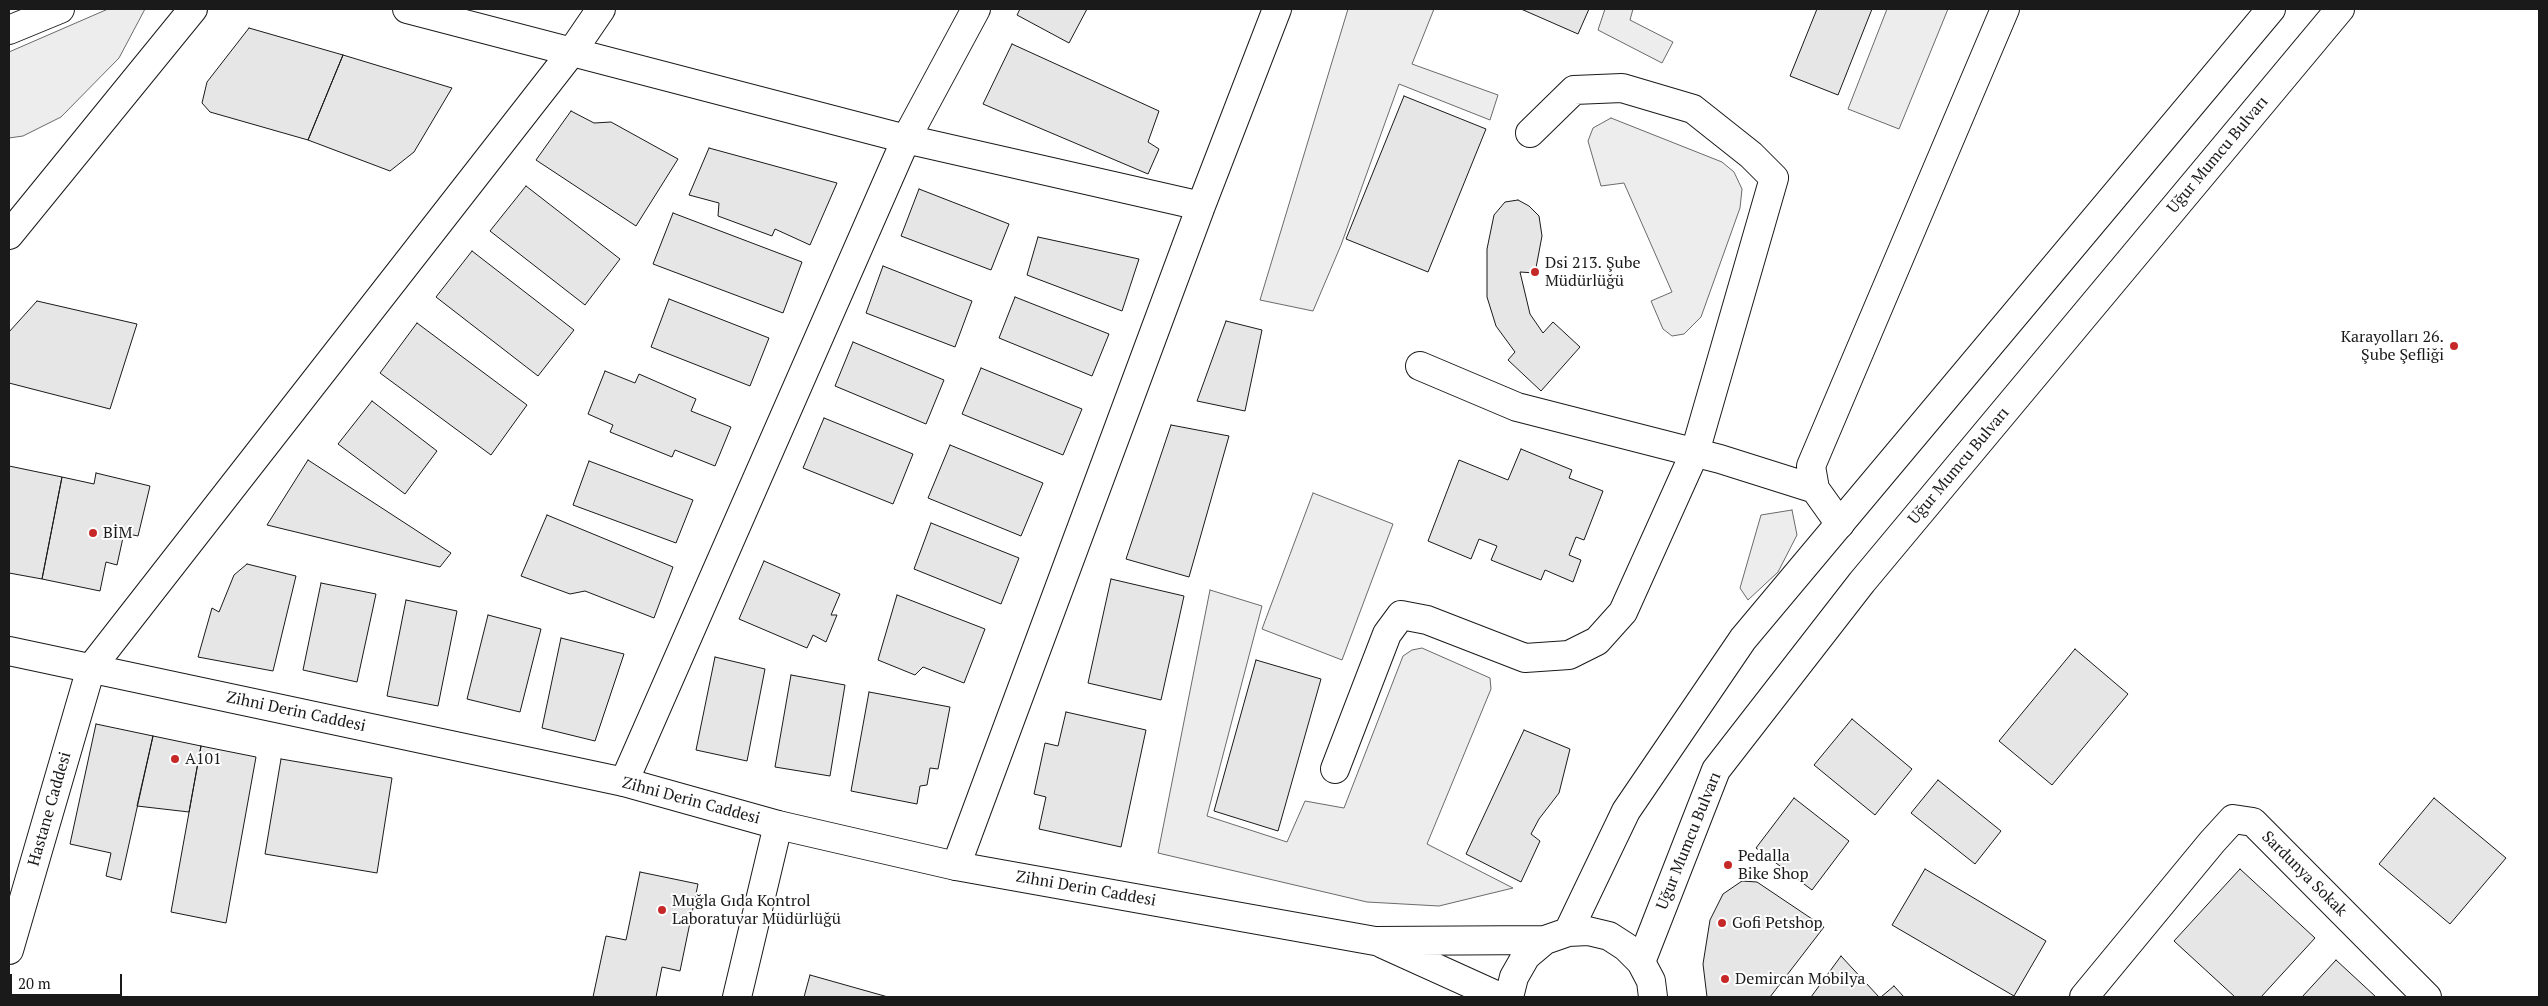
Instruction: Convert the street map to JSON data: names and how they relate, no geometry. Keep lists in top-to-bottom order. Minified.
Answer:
{"streets":{"street":["Uğur Mumcu Bulvarı","Zihni Derin Caddesi","Hastane Caddesi","Sardunya Sokak"]},"crossings":[["Zihni Derin Caddesi","Hastane Caddesi"]],"places":["Dsi 213. Şube Müdürlüğü","Karayolları 26. Şube Şefliği","BİM","A101","Pedalla Bike Shop","Muğla Gıda Kontrol Laboratuvar Müdürlüğü","Gofi Petshop","Demircan Mobilya"],"scale_bar":"20 m"}
